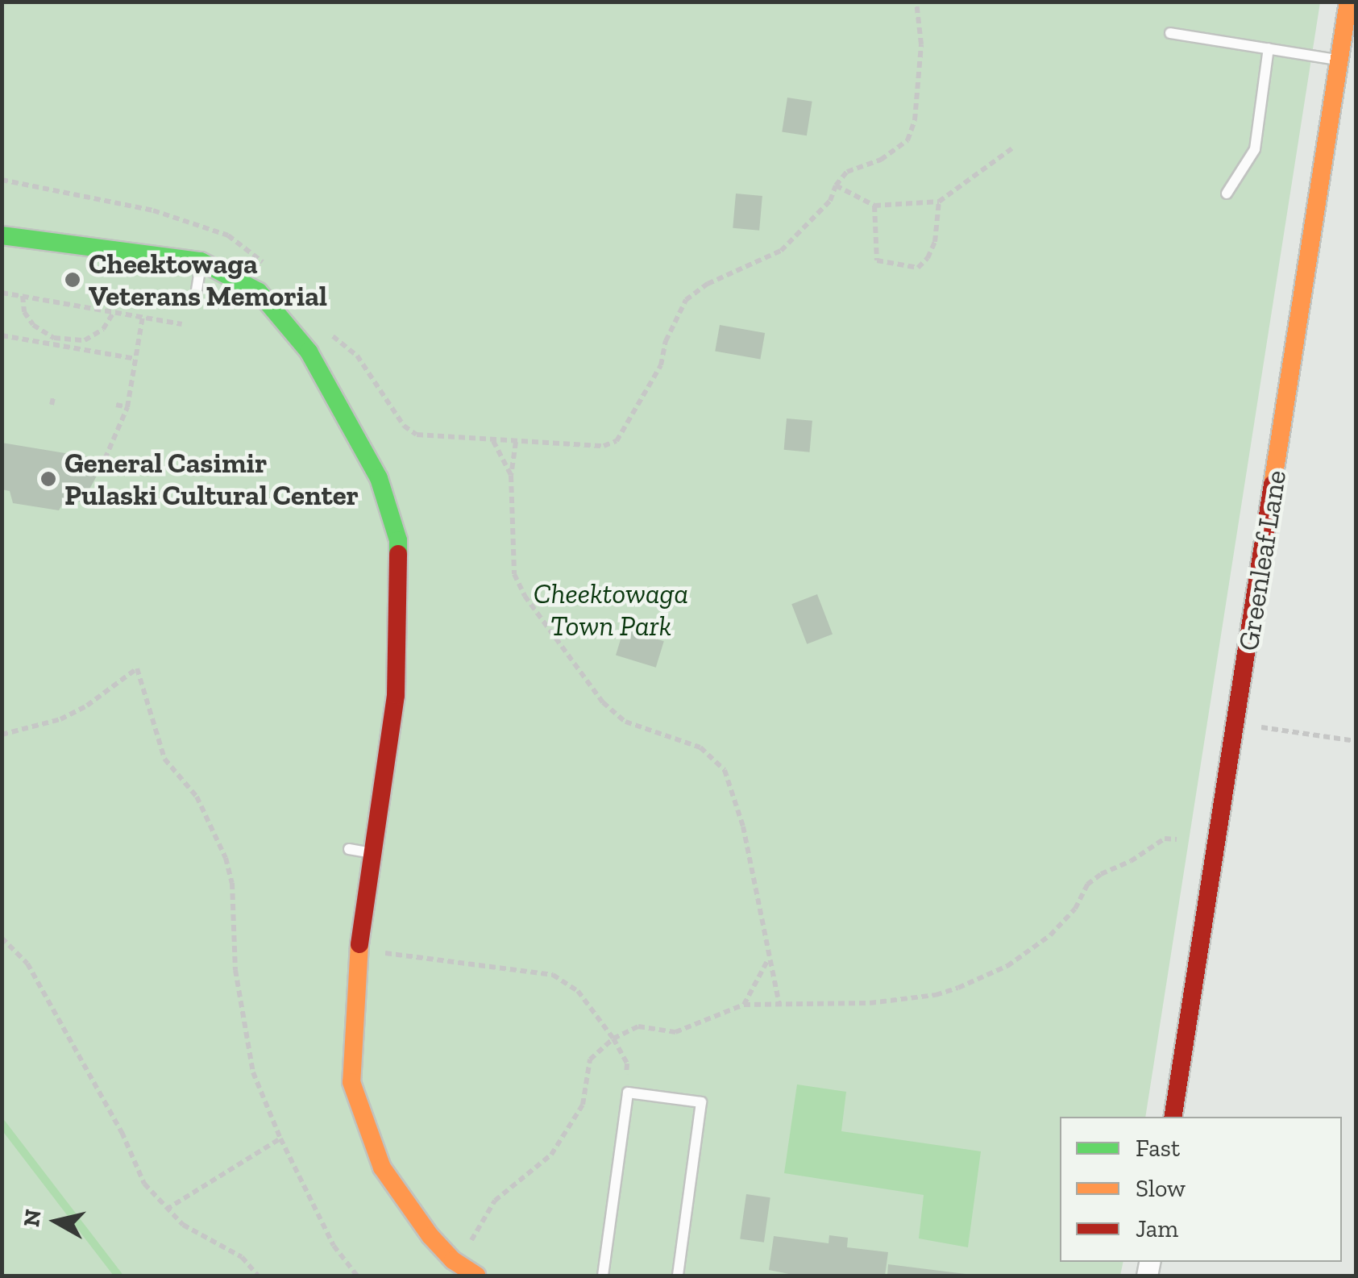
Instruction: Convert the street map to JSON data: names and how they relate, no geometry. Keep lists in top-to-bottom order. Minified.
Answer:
{"streets":{"street":["Greenleaf Lane"]},"parks":["Cheektowaga Town Park"],"places":["Cheektowaga Veterans Memorial","General Casimir Pulaski Cultural Center"],"legend":["Fast","Slow","Jam"],"north":"left"}
